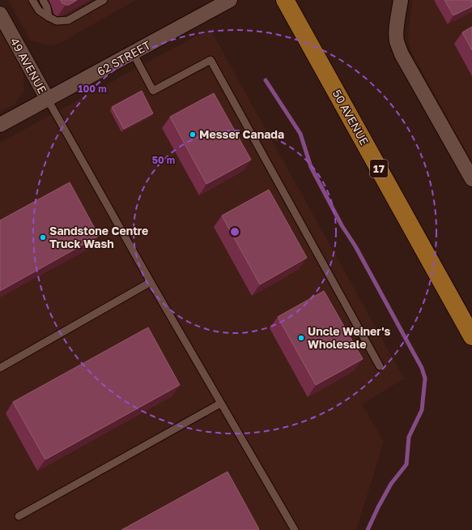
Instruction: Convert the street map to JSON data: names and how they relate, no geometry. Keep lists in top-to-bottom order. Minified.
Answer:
{"streets":{"main road":["50 AVENUE","17"],"street":["62 STREET","49 AVENUE"]},"crossings":[["62 STREET","49 AVENUE"]],"places":["Messer Canada","Sandstone Centre Truck Wash","Uncle Weiner's Wholesale"],"rings":["100 m","50 m"]}
